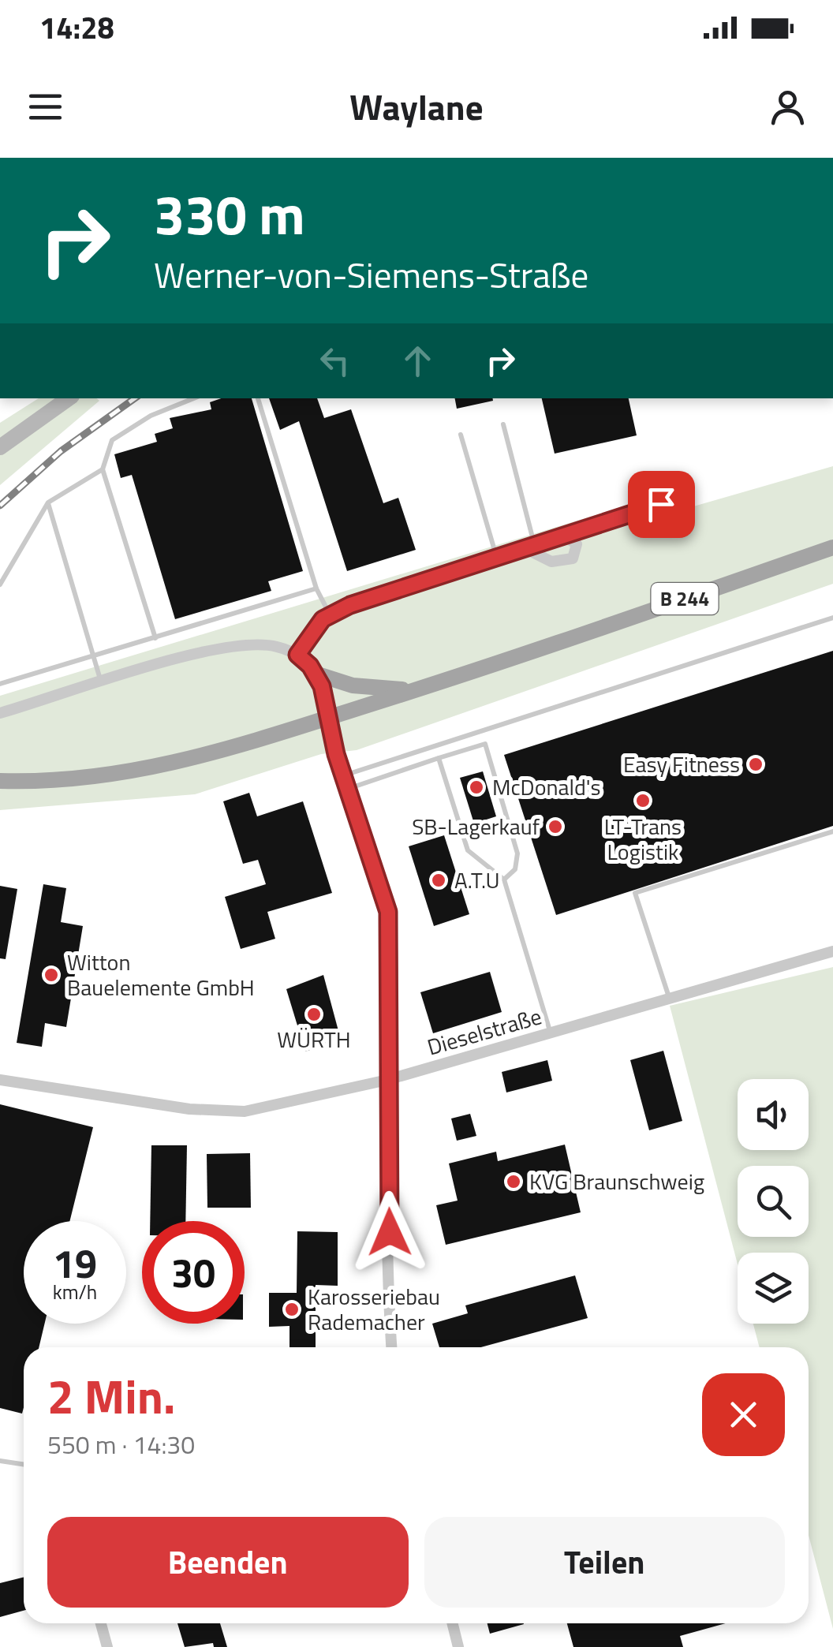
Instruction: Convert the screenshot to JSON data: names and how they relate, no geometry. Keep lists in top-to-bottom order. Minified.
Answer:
{"streets":{"main road":["B 244"],"street":["Dieselstraße"]},"places":["Easy Fitness","McDonald's","LT-Trans Logistik","SB-Lagerkauf","A.T.U","Witton Bauelemente GmbH","WÜRTH","KVG Braunschweig","Karosseriebau Rademacher"],"page":{"status":"14:28","header":"Waylane","turn":["330 m","Werner-von-Siemens-Straße"],"speed":"19 km/h","limit":"30","heading":["2 Min.","550 m · 14:30"],"buttons":["Beenden","Teilen"]}}
